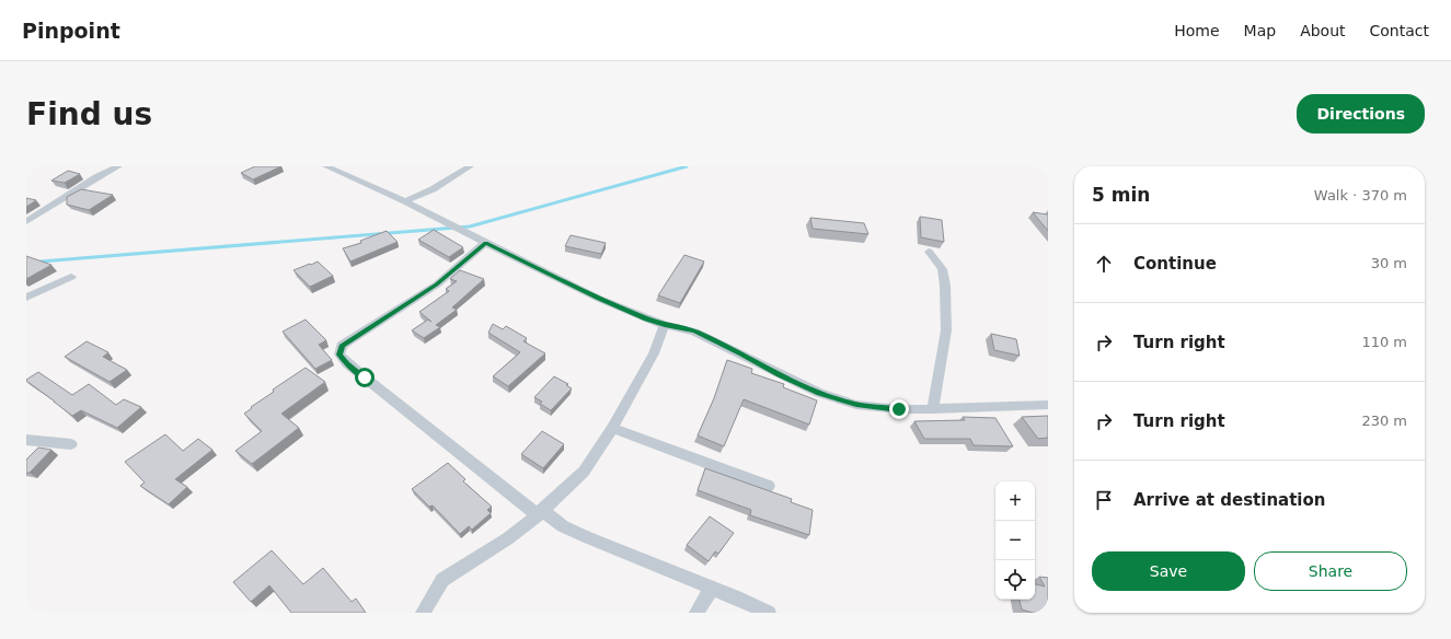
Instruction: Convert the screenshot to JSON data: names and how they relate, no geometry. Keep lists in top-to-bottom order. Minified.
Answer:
{"page":{"header":"Pinpoint","nav":["Home","Map","About","Contact"],"buttons":["Directions",["Save","Share"]],"title":"Find us","heading":["5 min","Walk · 370 m"],"list":[["Continue","30 m"],["Turn right","110 m"],["Turn right","230 m"],"Arrive at destination"],"map_buttons":["+","−"]}}
